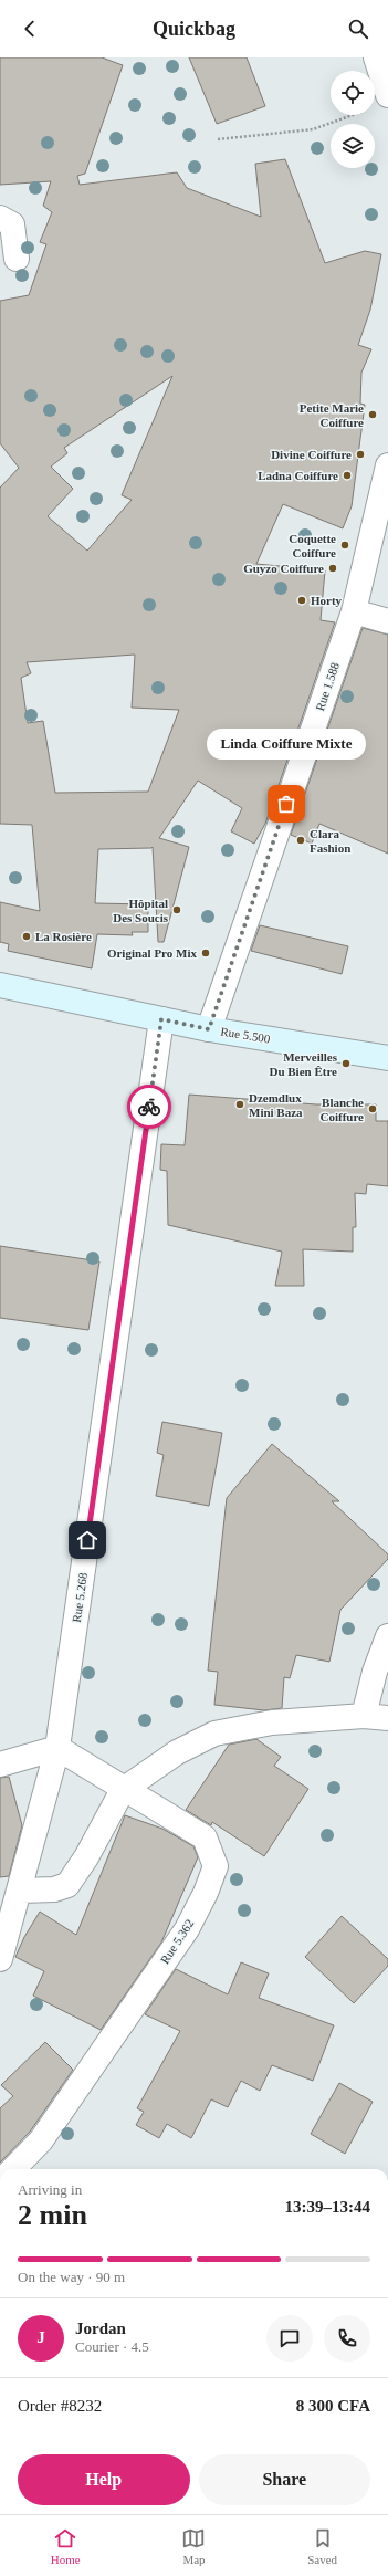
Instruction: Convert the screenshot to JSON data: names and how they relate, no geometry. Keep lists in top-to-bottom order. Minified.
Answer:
{"streets":{"main road":["Rue 5.500"],"street":["Rue 1.588","Rue 5.268","Rue 5.362"]},"crossings":[["Rue 1.588","Rue 5.500"],["Rue 5.500","Rue 5.268"],["Rue 5.268","Rue 5.362"]],"places":["Petite Marie Coiffure","Divine Coiffure","Ladna Coiffure","Coquette Coiffure","Guyzo Coiffure","Horty","Linda Coiffure Mixte","Clara Fashion","Hôpital Des Soucis","La Rosière","Original Pro Mix","Merveilles Du Bien Être","Dzemdlux Mini Baza","Blanche Coiffure"],"page":{"header":"Quickbag","bubble":"Linda Coiffure Mixte","heading":["2 min","Arriving in","13:39–13:44"],"panel":["Jordan","Courier · 4.5","Order #8232","8 300 CFA"],"bar":"On the way · 90 m","round":"J","buttons":["Help","Share"],"tabs":["Home","Map","Saved"]}}
